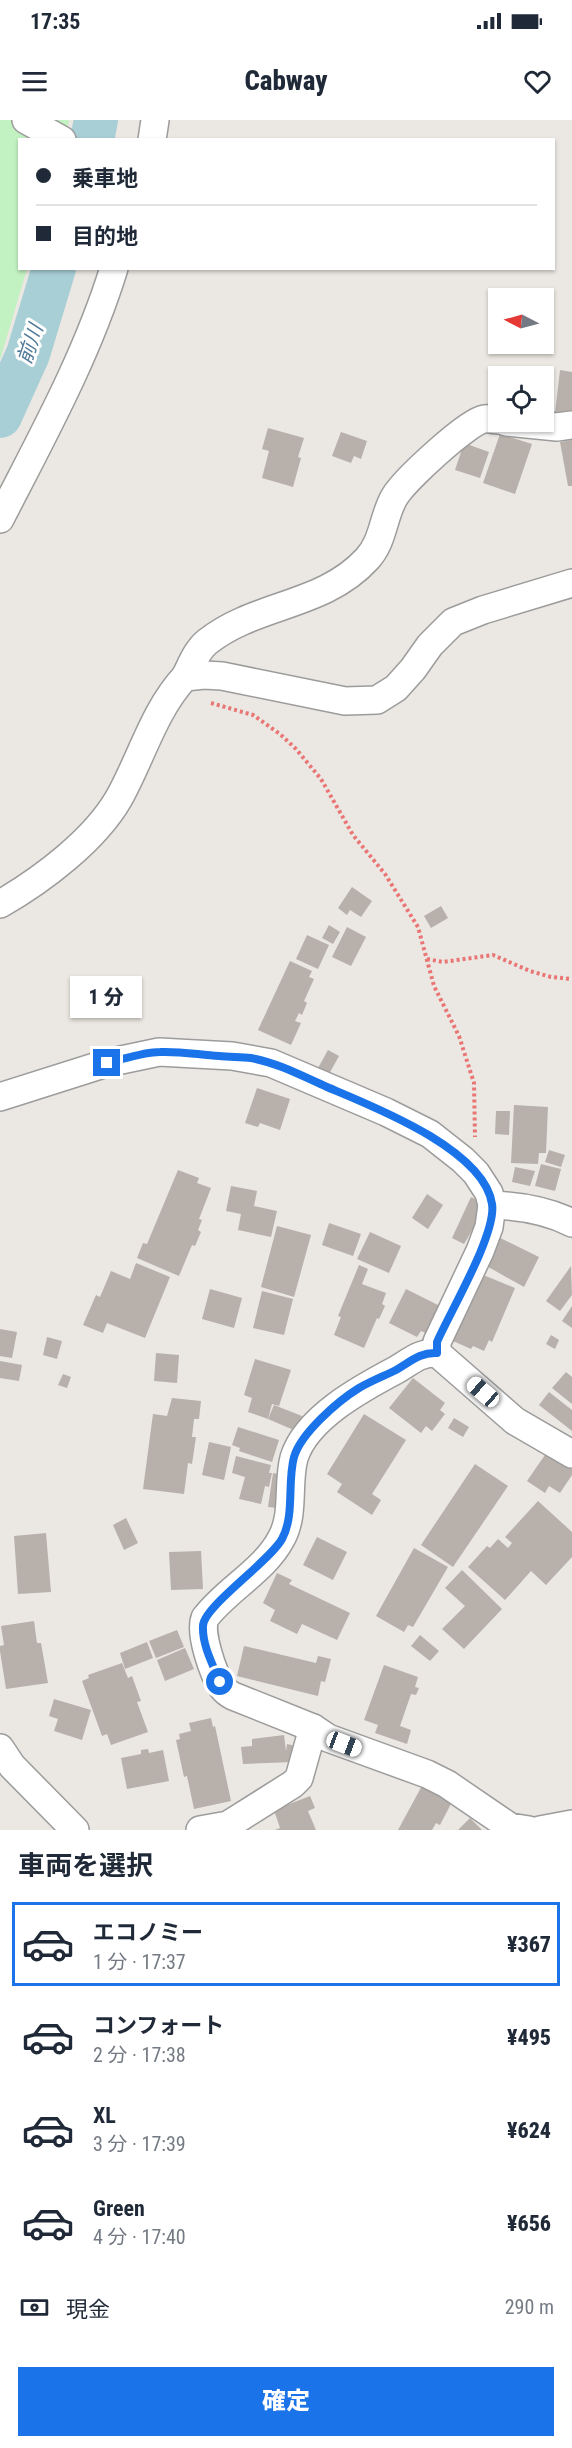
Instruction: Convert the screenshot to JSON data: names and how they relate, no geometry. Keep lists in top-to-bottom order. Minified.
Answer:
{"water":["前川"],"north":"left","page":{"status":"17:35","header":"Cabway","banner":["乗車地","目的地"],"bubble":"1 分","heading":"車両を選択","list":[{"name":"エコノミー","note":"1 分 · 17:37","value":"¥367"},{"name":"コンフォート","note":"2 分 · 17:38","value":"¥495"},{"name":"XL","note":"3 分 · 17:39","value":"¥624"},{"name":"Green","note":"4 分 · 17:40","value":"¥656"}],"pay":["現金","290 m"],"buttons":"確定"}}
